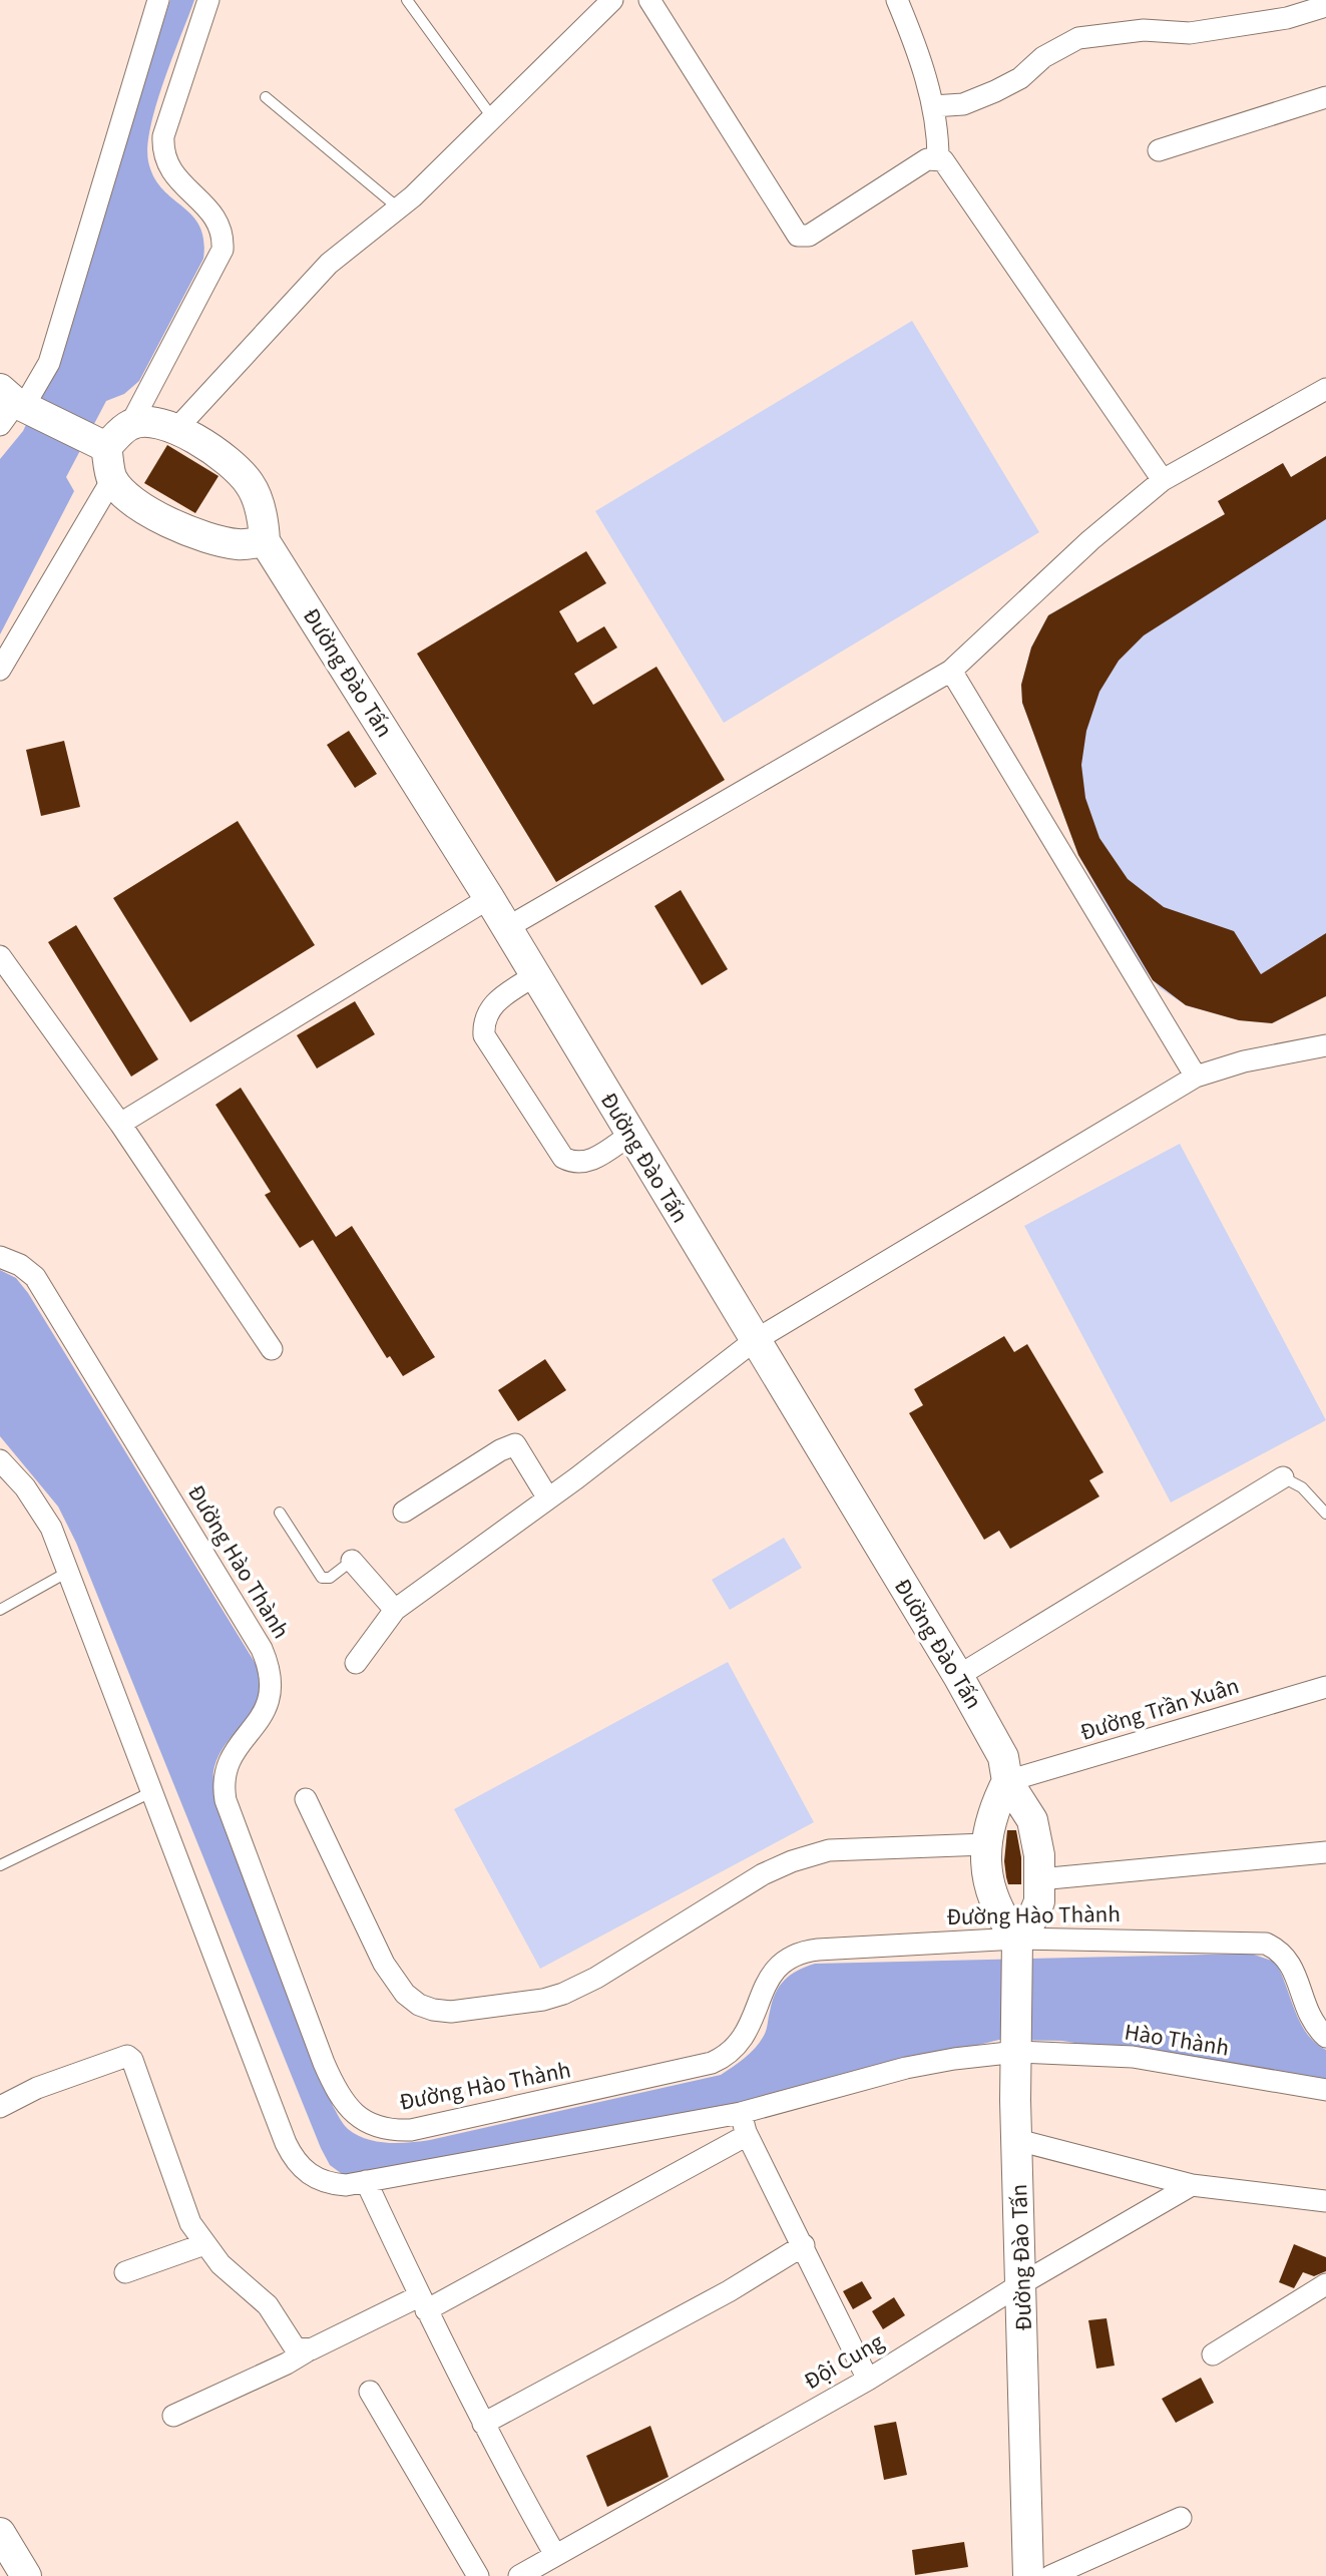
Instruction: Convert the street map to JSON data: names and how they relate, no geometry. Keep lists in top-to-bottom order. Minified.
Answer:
{"streets":{"street":["Đường Đào Tấn","Đường Hào Thành","Đường Trần Xuân","Hào Thành","Đội Cung"]},"crossings":[["Đường Đào Tấn","Đường Hào Thành"],["Đường Đào Tấn","Đường Trần Xuân"],["Đường Đào Tấn","Hào Thành"],["Đường Đào Tấn","Đội Cung"]]}
